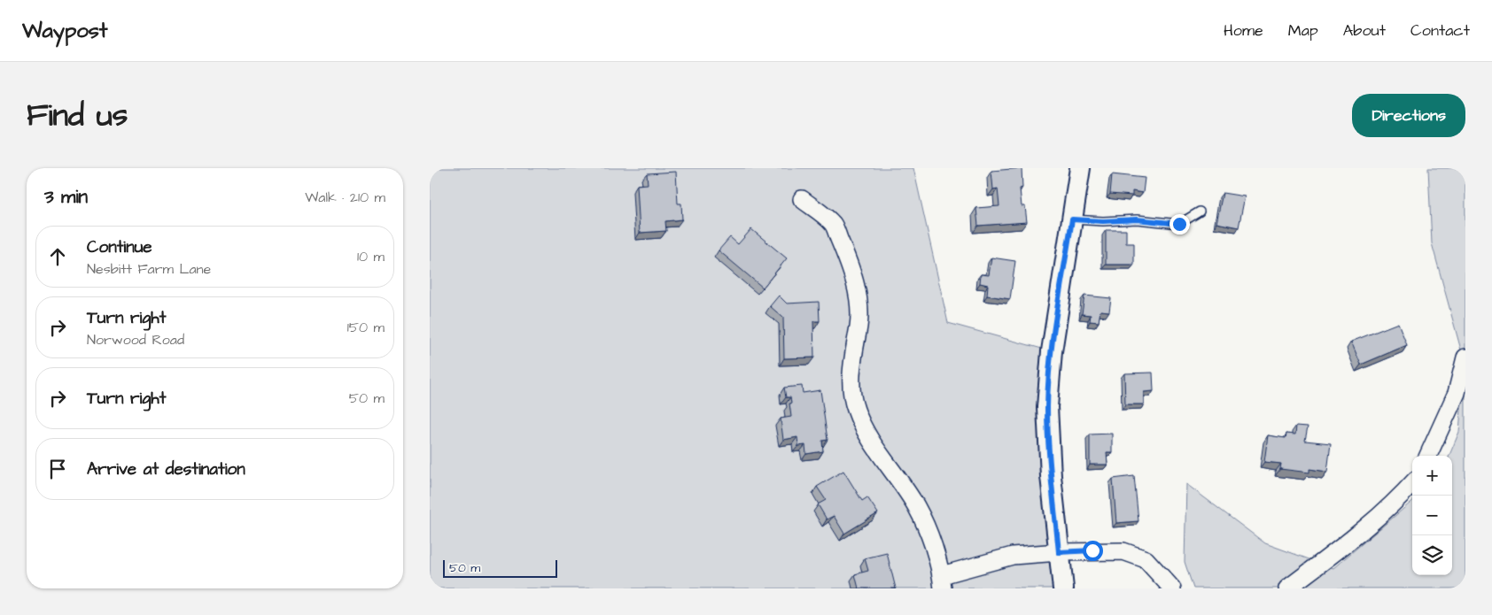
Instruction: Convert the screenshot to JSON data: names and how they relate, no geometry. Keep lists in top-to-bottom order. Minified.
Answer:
{"scale_bar":"50 m","page":{"header":"Waypost","nav":["Home","Map","About","Contact"],"title":"Find us","buttons":"Directions","heading":["3 min","Walk · 210 m"],"list":[["Continue","Nesbitt Farm Lane","10 m"],["Turn right","Norwood Road","150 m"],["Turn right","50 m"],"Arrive at destination"],"map_buttons":["+","−"],"scale":"50 m"}}
